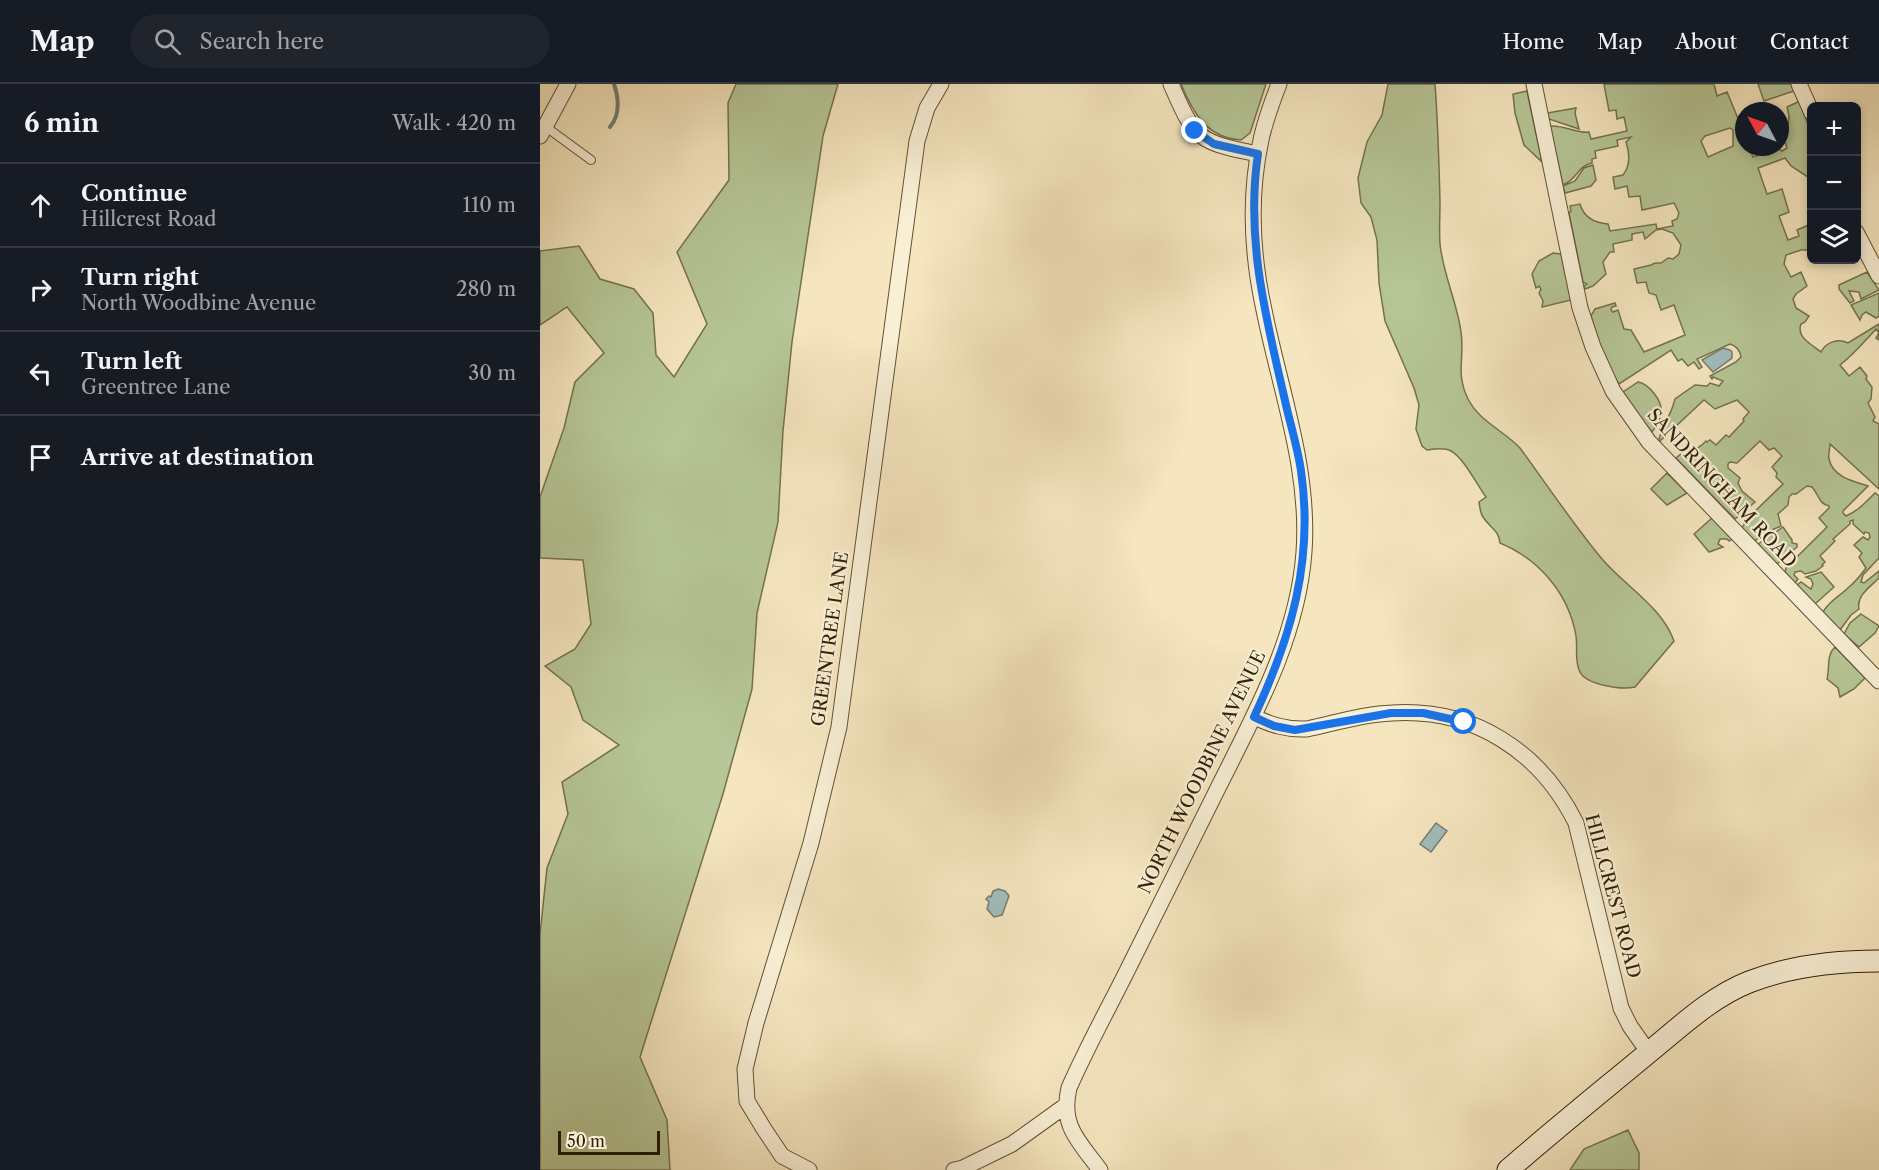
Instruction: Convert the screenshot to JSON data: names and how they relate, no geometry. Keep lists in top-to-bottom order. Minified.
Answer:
{"streets":{"street":["SANDRINGHAM ROAD","GREENTREE LANE","NORTH WOODBINE AVENUE","HILLCREST ROAD"]},"crossings":[["NORTH WOODBINE AVENUE","HILLCREST ROAD"]],"scale_bar":"50 m","north":"top left","page":{"header":"Map","search":"Search here","nav":["Home","Map","About","Contact"],"heading":["6 min","Walk · 420 m"],"map_buttons":["+","−"],"list":[["Continue","Hillcrest Road","110 m"],["Turn right","North Woodbine Avenue","280 m"],["Turn left","Greentree Lane","30 m"],"Arrive at destination"],"scale":"50 m"}}
